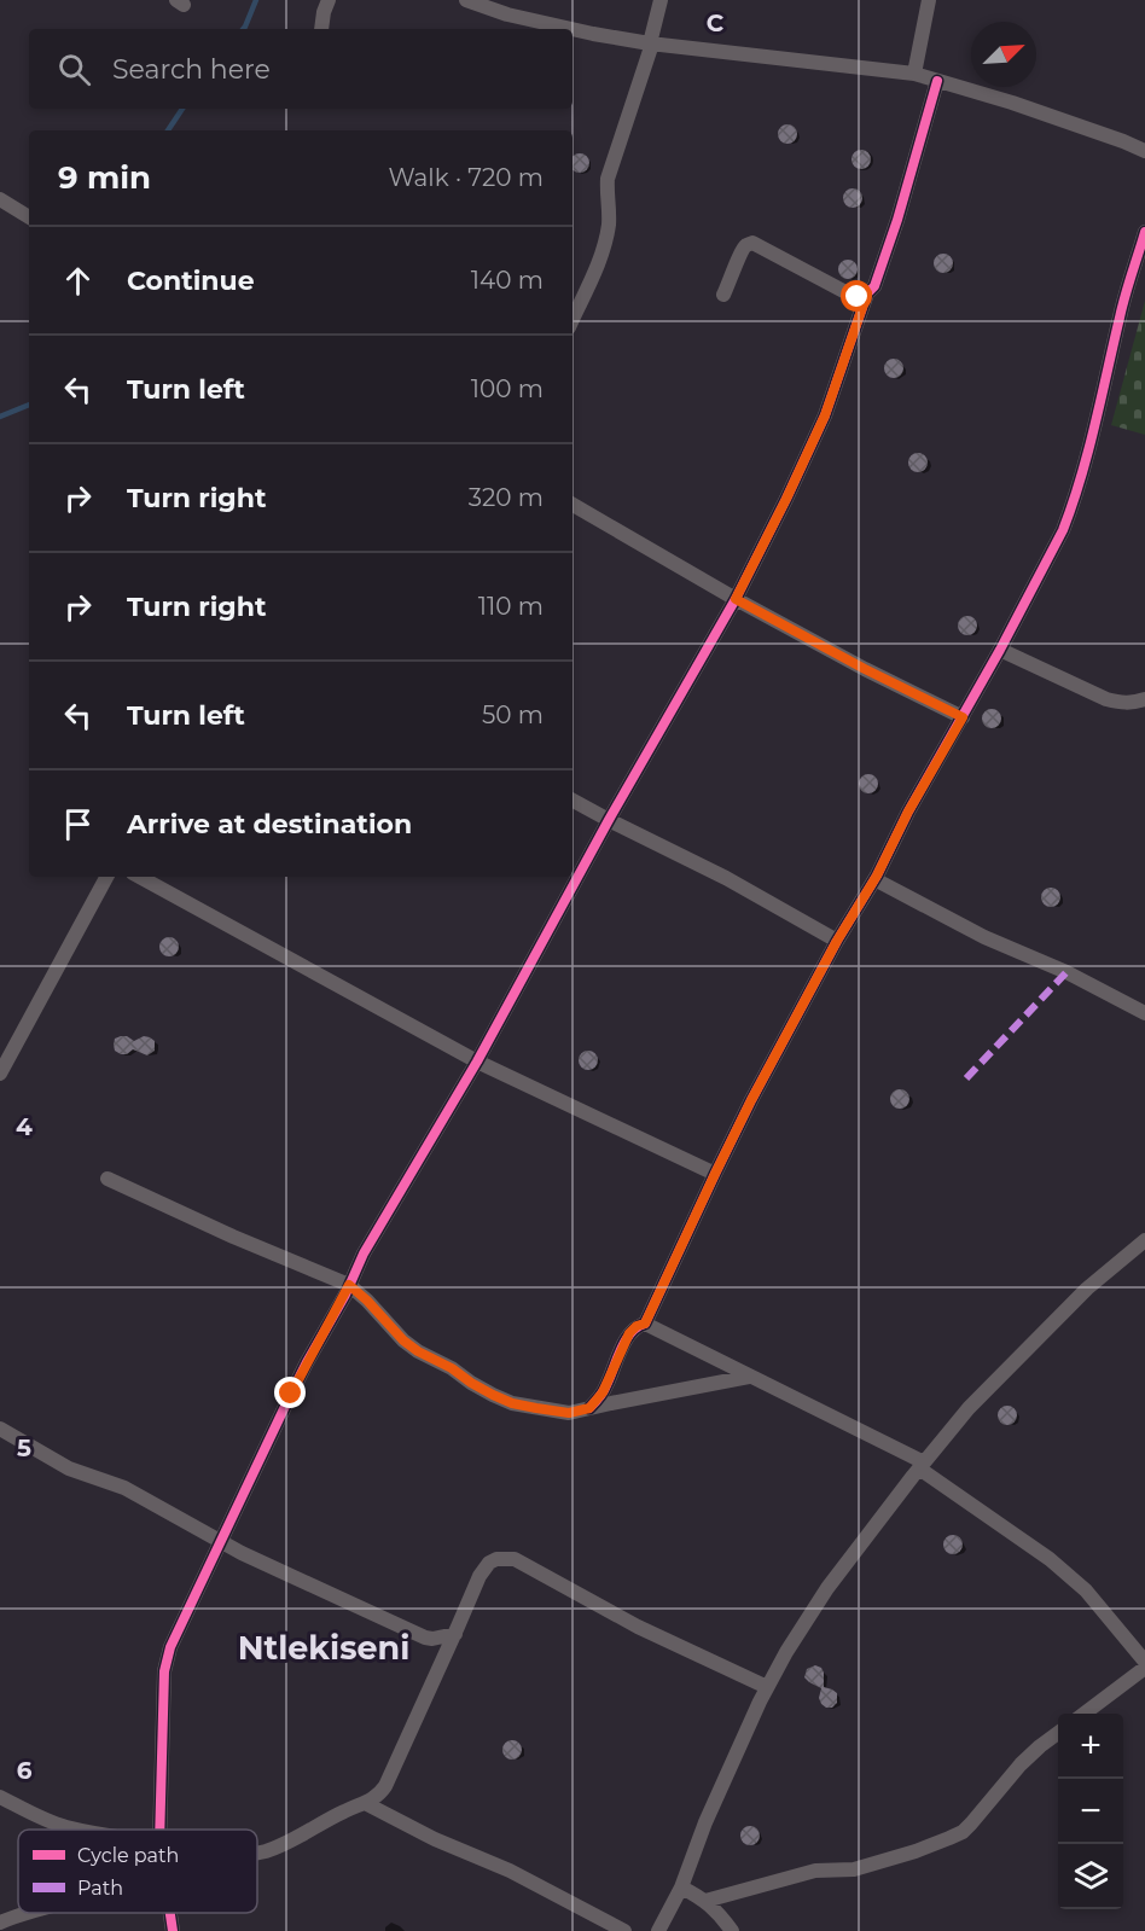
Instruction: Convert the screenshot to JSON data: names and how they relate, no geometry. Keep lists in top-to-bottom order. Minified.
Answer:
{"districts":["Ntlekiseni"],"legend":["Cycle path","Path"],"north":"top right","page":{"search":"Search here","heading":["9 min","Walk · 720 m"],"list":[["Continue","140 m"],["Turn left","100 m"],["Turn right","320 m"],["Turn right","110 m"],["Turn left","50 m"],"Arrive at destination"],"map_buttons":["+","−"]},"grid":{"columns":["C"],"rows":["4","5","6"]}}
